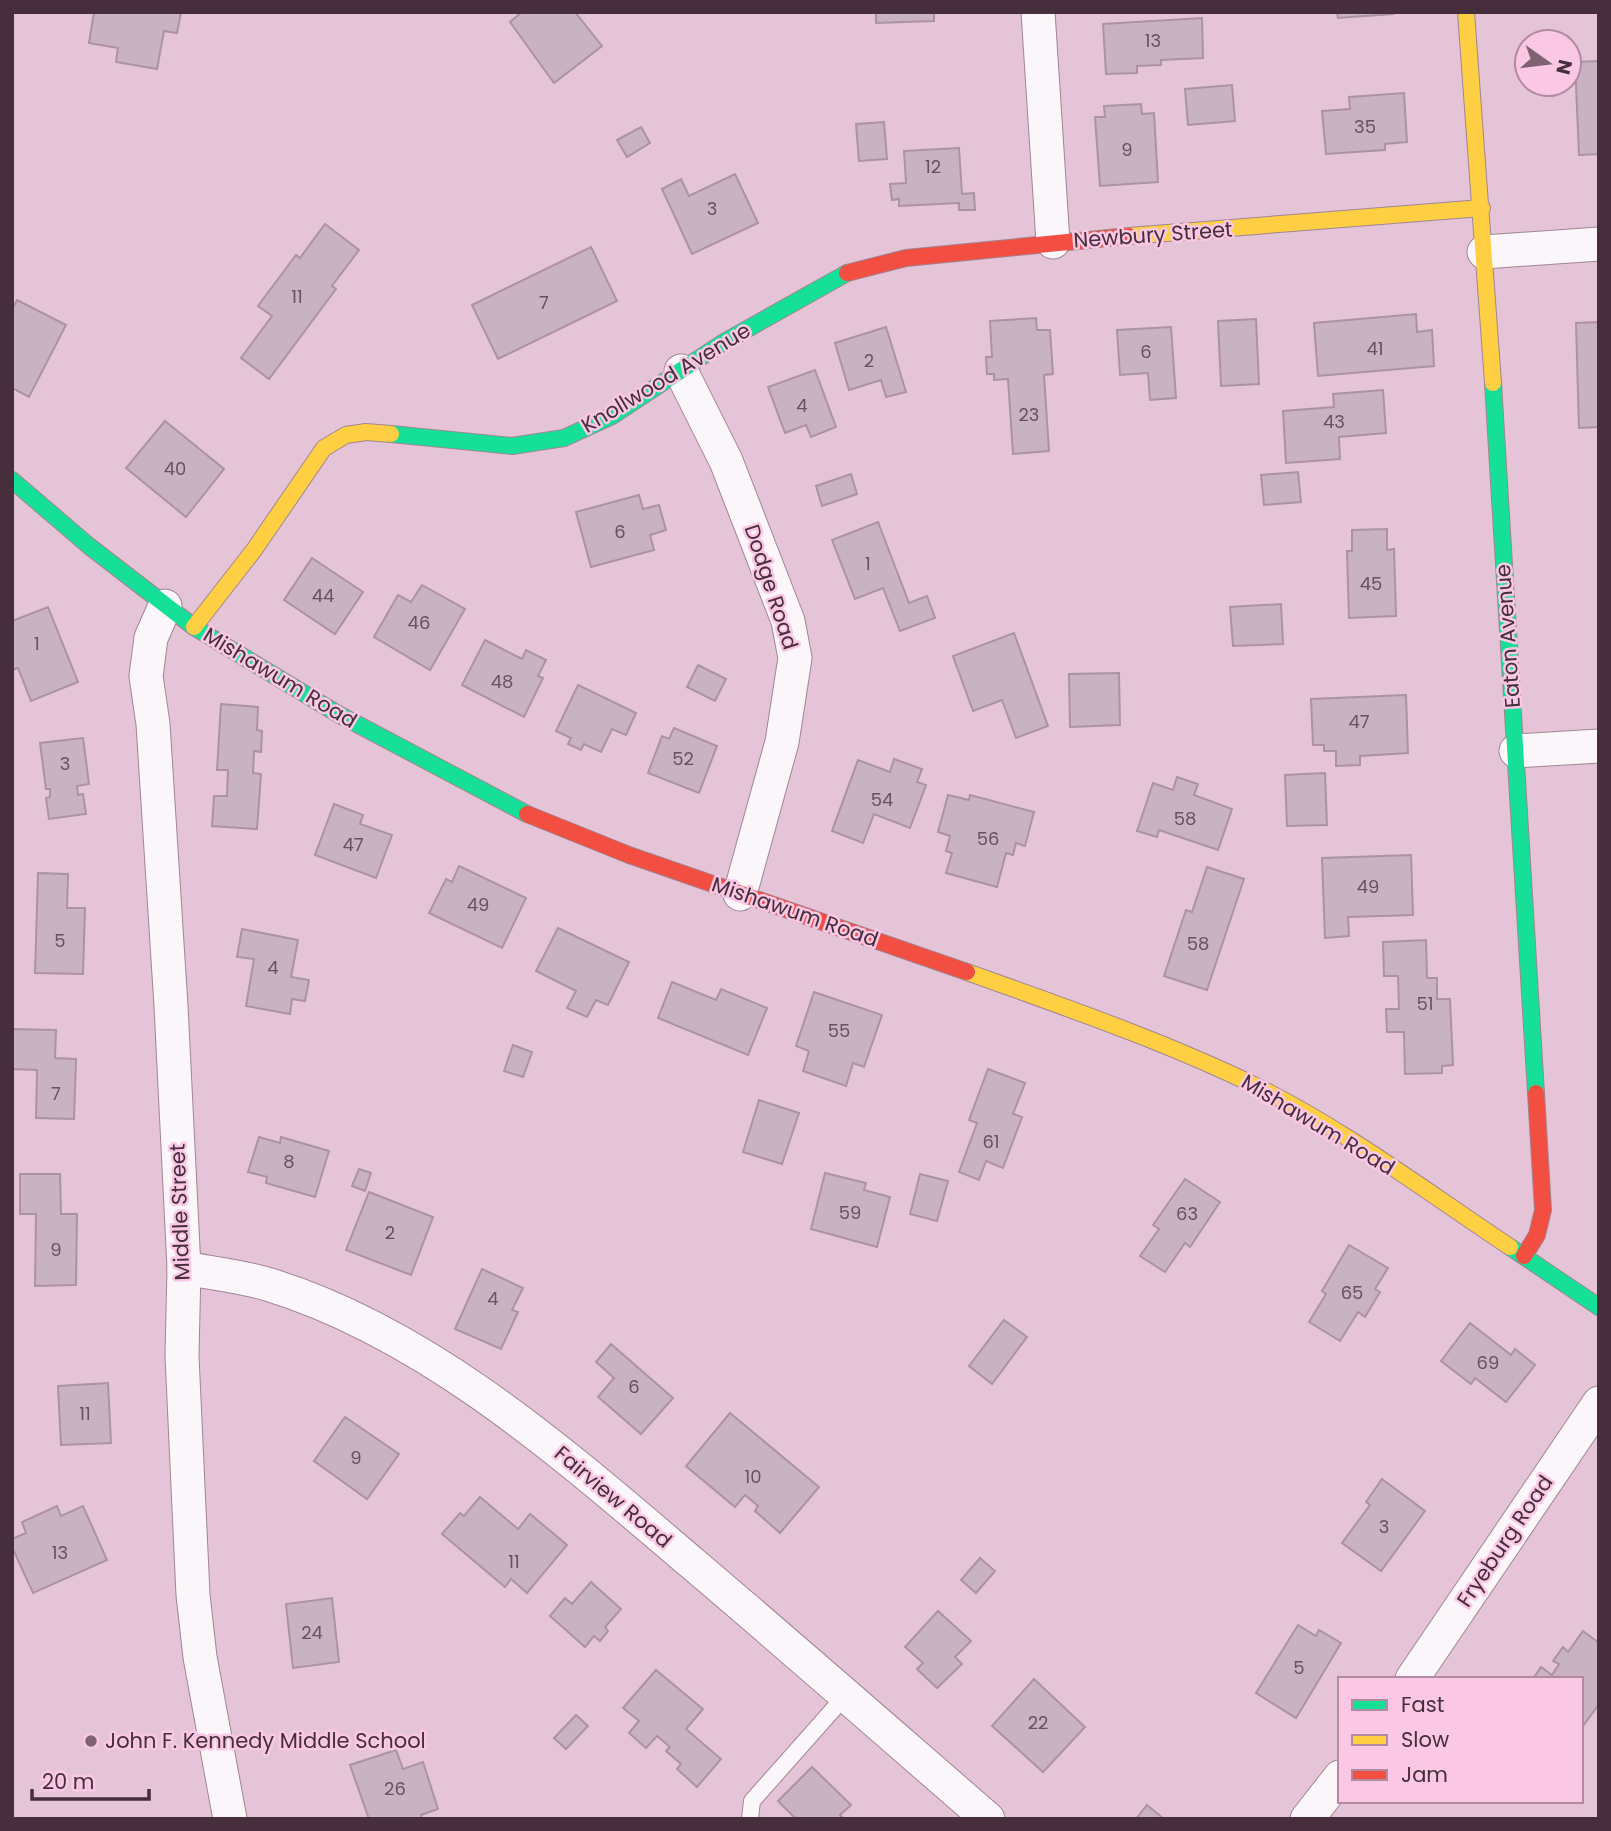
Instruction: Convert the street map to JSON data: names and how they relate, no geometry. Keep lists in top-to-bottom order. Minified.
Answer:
{"streets":{"street":["Newbury Street","Knollwood Avenue","Dodge Road","Eaton Avenue","Mishawum Road","Middle Street","Fairview Road","Fryeburg Road"]},"crossings":[["Newbury Street","Knollwood Avenue"],["Newbury Street","Eaton Avenue"],["Knollwood Avenue","Dodge Road"],["Knollwood Avenue","Mishawum Road"],["Dodge Road","Mishawum Road"],["Eaton Avenue","Mishawum Road"],["Mishawum Road","Middle Street"],["Middle Street","Fairview Road"]],"places":["John F. Kennedy Middle School"],"house_numbers":["13","35","9","12","3","11","7","41","6","2","4","23","43","40","6","1","45","44","46","1","48","47","52","3","54","58","56","47","49","49","5","58","4","51","55","7","61","8","59","63","2","9","65","4","69","6","11","9","10","3","13","11","24","5","22","26"],"legend":["Fast","Slow","Jam"],"scale_bar":"20 m","north":"right"}
